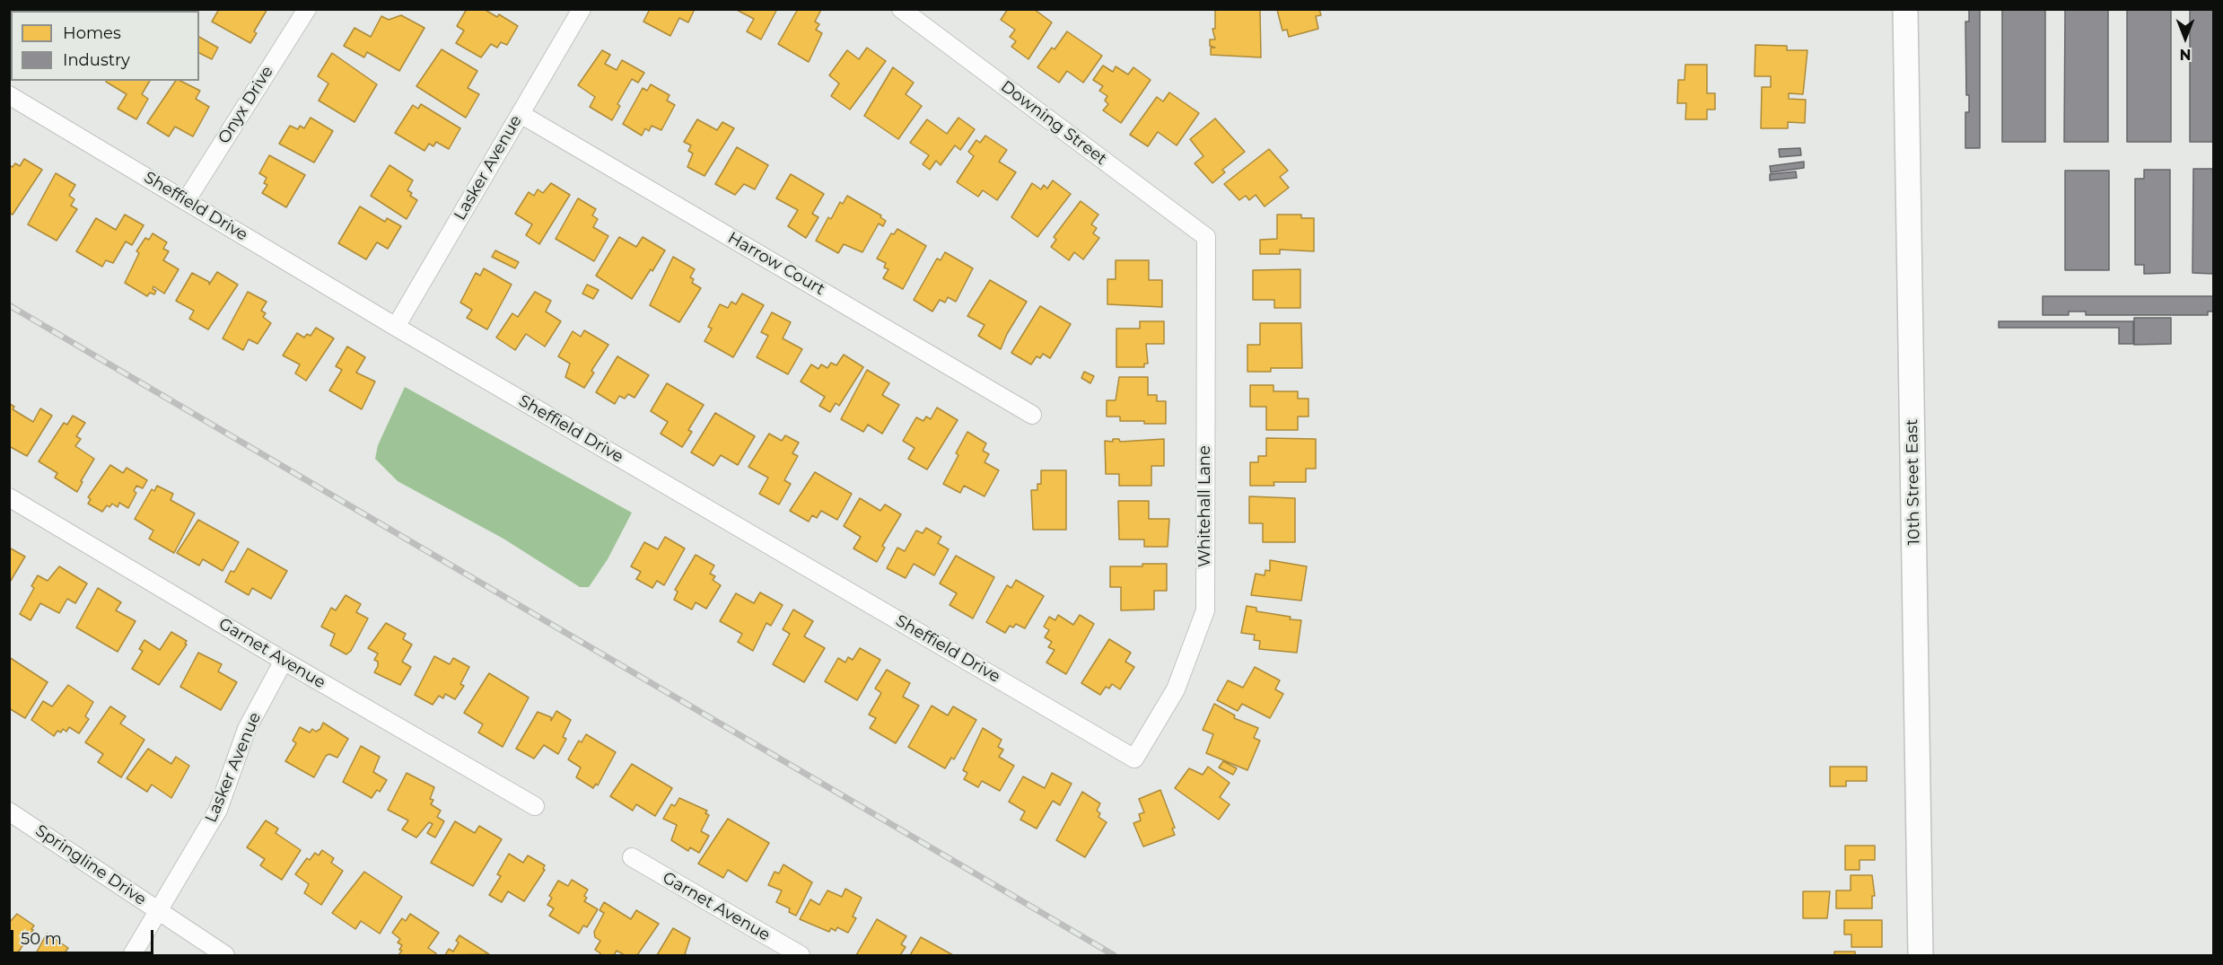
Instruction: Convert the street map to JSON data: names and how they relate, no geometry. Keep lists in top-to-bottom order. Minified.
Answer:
{"streets":{"main road":["10th Street East"],"street":["Onyx Drive","Downing Street","Lasker Avenue","Sheffield Drive","Harrow Court","Whitehall Lane","Garnet Avenue","Springline Drive"]},"crossings":[["Onyx Drive","Sheffield Drive"],["Downing Street","Whitehall Lane"],["Lasker Avenue","Sheffield Drive"],["Lasker Avenue","Harrow Court"],["Lasker Avenue","Garnet Avenue"],["Lasker Avenue","Springline Drive"],["Sheffield Drive","Whitehall Lane"]],"legend":["Homes","Industry"],"scale_bar":"50 m","north":"bottom"}
